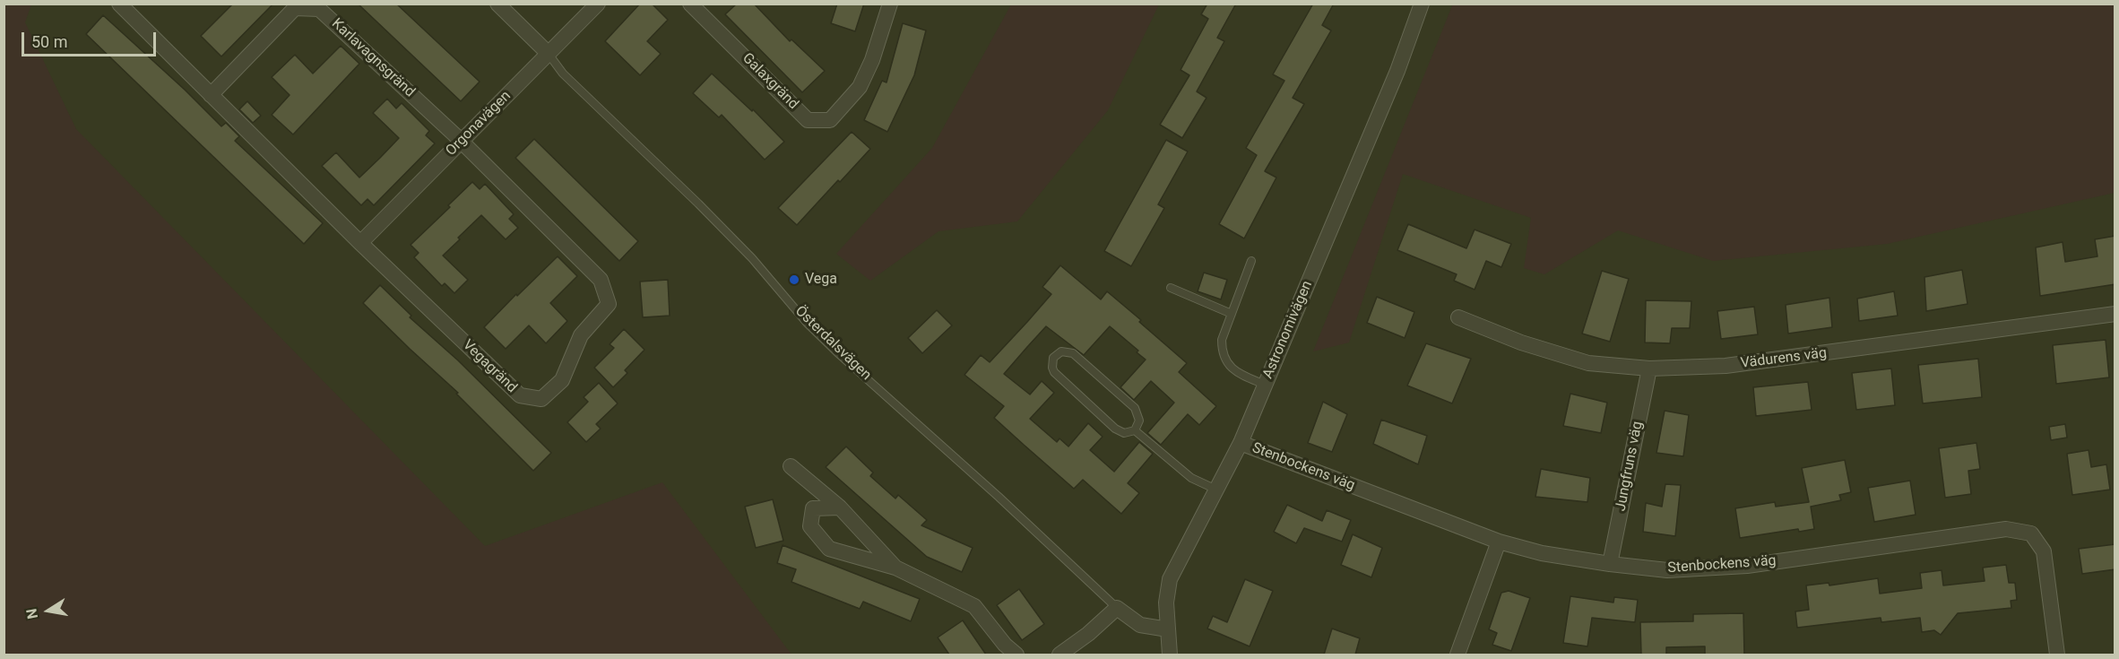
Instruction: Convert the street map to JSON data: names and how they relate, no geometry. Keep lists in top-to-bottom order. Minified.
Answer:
{"streets":{"street":["Karlavagnsgränd","Galaxgränd","Orgonavägen","Astronomivägen","Österdalsvägen","Vädurens väg","Vegagränd","Jungfruns väg","Stenbockens väg"]},"crossings":[["Karlavagnsgränd","Orgonavägen"],["Karlavagnsgränd","Vegagränd"],["Orgonavägen","Österdalsvägen"],["Orgonavägen","Vegagränd"],["Astronomivägen","Österdalsvägen"],["Astronomivägen","Stenbockens väg"],["Vädurens väg","Jungfruns väg"],["Jungfruns väg","Stenbockens väg"]],"places":["Vega"],"scale_bar":"50 m","north":"left"}
